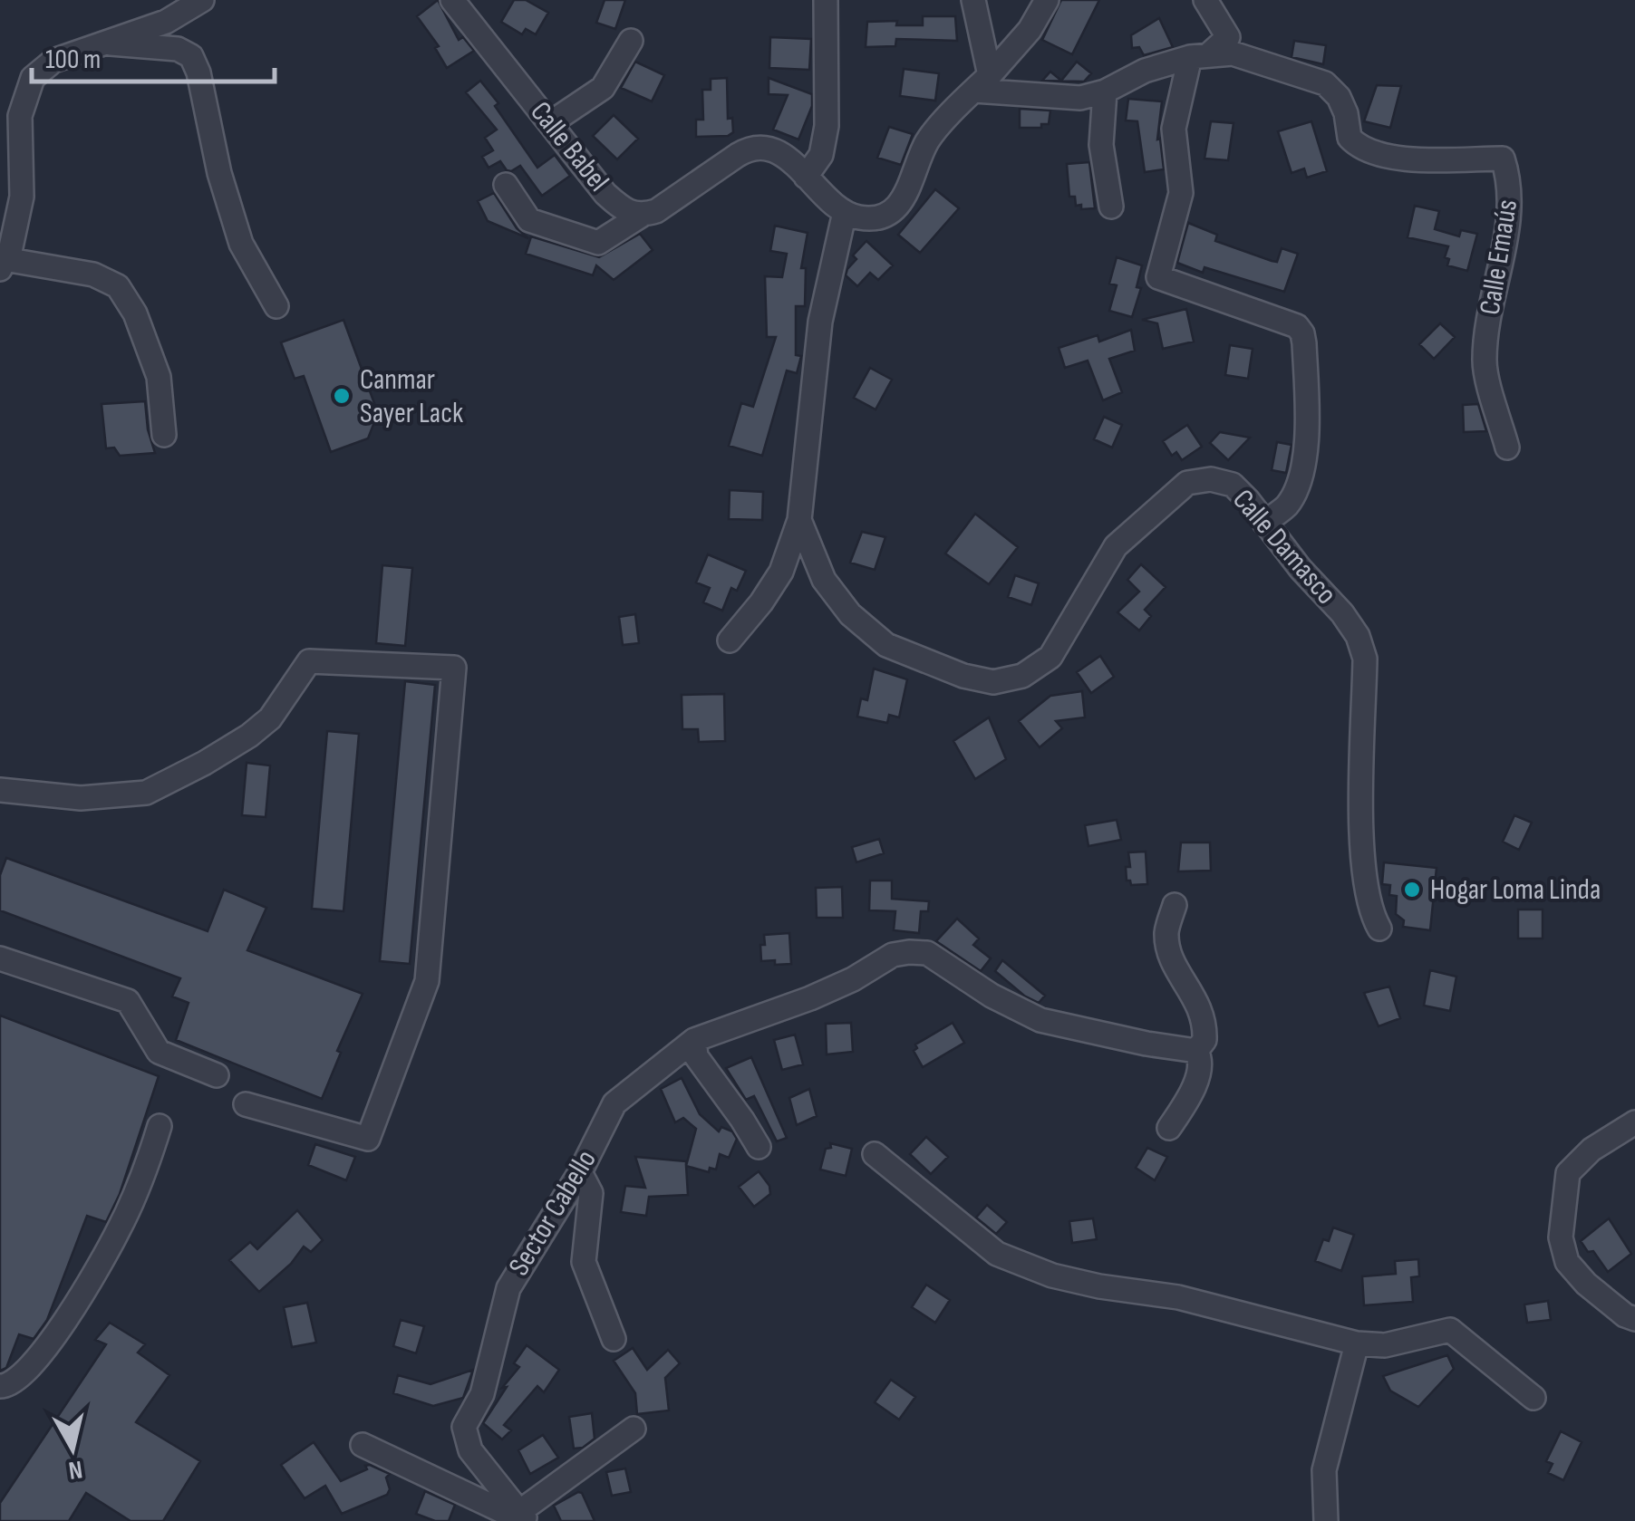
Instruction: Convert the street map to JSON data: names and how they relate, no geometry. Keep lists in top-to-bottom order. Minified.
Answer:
{"streets":{"street":["Calle Babel","Calle Emaús","Calle Damasco","Sector Cabello"]},"places":["Canmar Sayer Lack","Hogar Loma Linda"],"scale_bar":"100 m","north":"bottom"}
